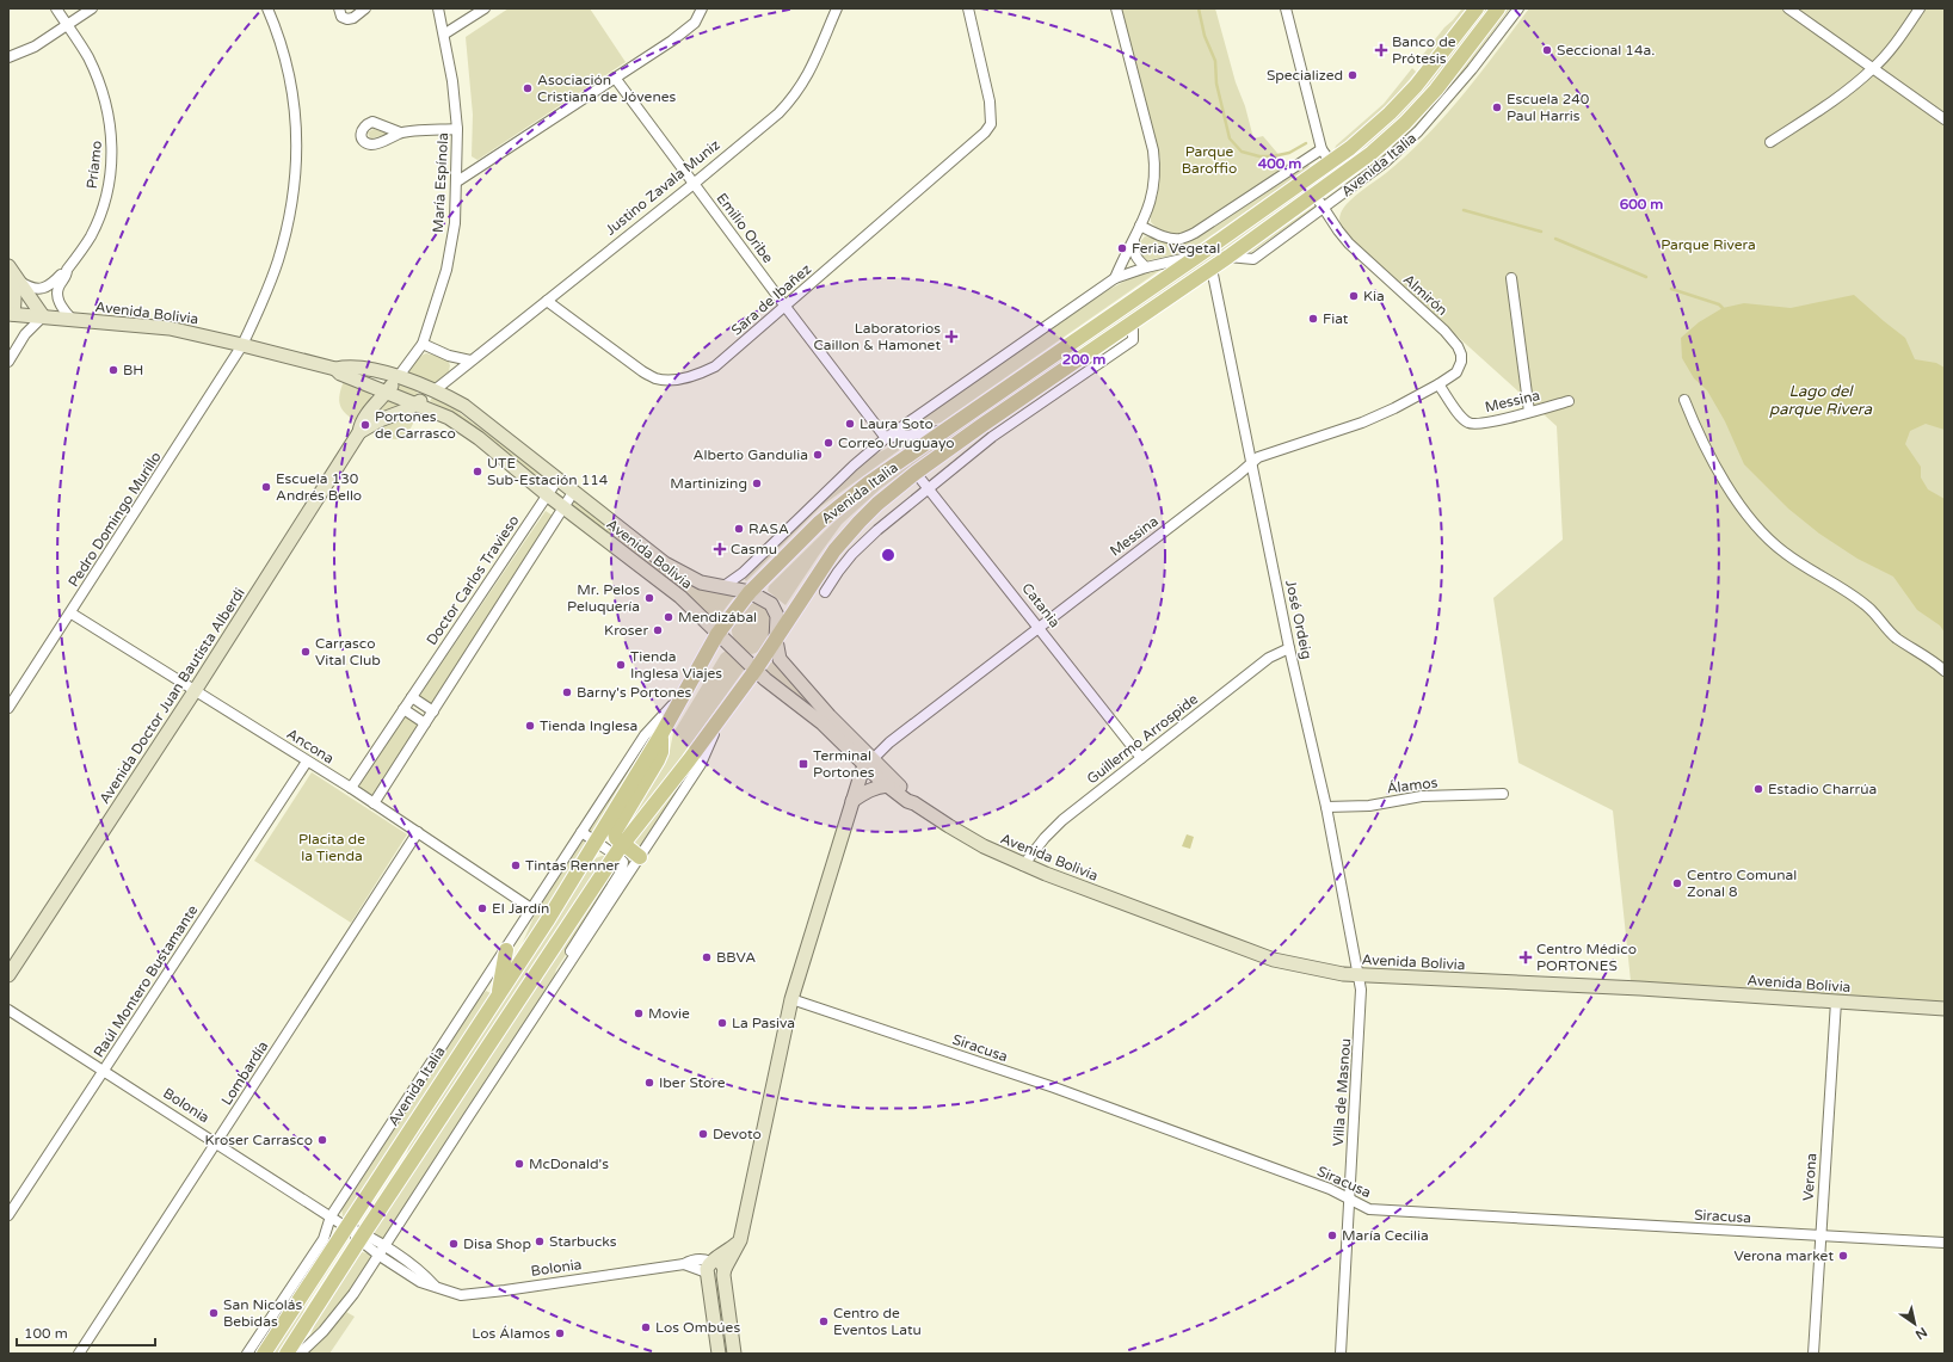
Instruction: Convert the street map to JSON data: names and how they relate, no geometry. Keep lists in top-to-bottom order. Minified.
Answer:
{"streets":{"main road":["Avenida Italia"],"street":["Príamo","María Espínola","Justino Zavala Muniz","Emilio Oribe","Almirón","Sara de Ibañez","Avenida Bolivia","Messina","Pedro Domingo Murillo","Doctor Carlos Travieso","Catania","José Ordeig","Avenida Doctor Juan Bautista Alberdi","Guillermo Arrospide","Ancona","Álamos","Raúl Montero Bustamante","Siracusa","Lombardía","Villa de Masnou","Bolonia","Verona"]},"crossings":[["Príamo","Avenida Bolivia"],["Avenida Italia","Emilio Oribe"],["Avenida Italia","Almirón"],["Avenida Italia","Avenida Bolivia"],["Avenida Italia","Catania"],["Avenida Italia","José Ordeig"],["Avenida Italia","Ancona"],["Avenida Italia","Bolonia"],["María Espínola","Avenida Bolivia"],["María Espínola","Avenida Doctor Juan Bautista Alberdi"],["Justino Zavala Muniz","Emilio Oribe"],["Justino Zavala Muniz","Sara de Ibañez"],["Justino Zavala Muniz","Avenida Bolivia"],["Justino Zavala Muniz","Avenida Doctor Juan Bautista Alberdi"],["Emilio Oribe","Sara de Ibañez"],["Almirón","Messina"],["Avenida Bolivia","Messina"],["Avenida Bolivia","Pedro Domingo Murillo"],["Avenida Bolivia","Doctor Carlos Travieso"],["Avenida Bolivia","José Ordeig"],["Avenida Bolivia","Avenida Doctor Juan Bautista Alberdi"],["Avenida Bolivia","Guillermo Arrospide"],["Avenida Bolivia","Villa de Masnou"],["Avenida Bolivia","Verona"],["Messina","Catania"],["Messina","José Ordeig"],["Pedro Domingo Murillo","Ancona"],["Doctor Carlos Travieso","Ancona"],["Catania","Guillermo Arrospide"],["José Ordeig","Guillermo Arrospide"],["José Ordeig","Álamos"],["José Ordeig","Villa de Masnou"],["Avenida Doctor Juan Bautista Alberdi","Ancona"],["Ancona","Raúl Montero Bustamante"],["Ancona","Lombardía"],["Raúl Montero Bustamante","Bolonia"],["Siracusa","Villa de Masnou"],["Siracusa","Verona"],["Lombardía","Bolonia"]],"water":["Lago del parque Rivera"],"parks":["Parque Baroffio","Parque Rivera","Placita de la Tienda"],"places":{"health":["Banco de Prótesis","Laboratorios Caillon & Hamonet","Casmu","Centro Médico PORTONES"],"other":["Seccional 14a.","Specialized","Asociación Cristiana de Jóvenes","Escuela 240 Paul Harris","Feria Vegetal","Kia","Fiat","BH","Laura Soto","Portones de Carrasco","Correo Uruguayo","Alberto Gandulia","UTE Sub-Estación 114","Martinizing","Escuela 130 Andrés Bello","RASA","Mr. Pelos Peluquería","Mendizábal","Kroser","Carrasco Vital Club","Tienda Inglesa Viajes","Barny's Portones","Tienda Inglesa","Estadio Charrúa","Tintas Renner","Centro Comunal Zonal 8","El Jardín","BBVA","Movie","La Pasiva","Iber Store","Devoto","Kroser Carrasco","McDonald's","María Cecilia","Starbucks","Disa Shop","Verona market","San Nicolás Bebidas","Centro de Eventos Latu","Los Ombúes","Los Álamos"],"transit":["Terminal Portones"]},"scale_bar":"100 m","north":"bottom right","rings":["400 m","600 m","200 m"]}
